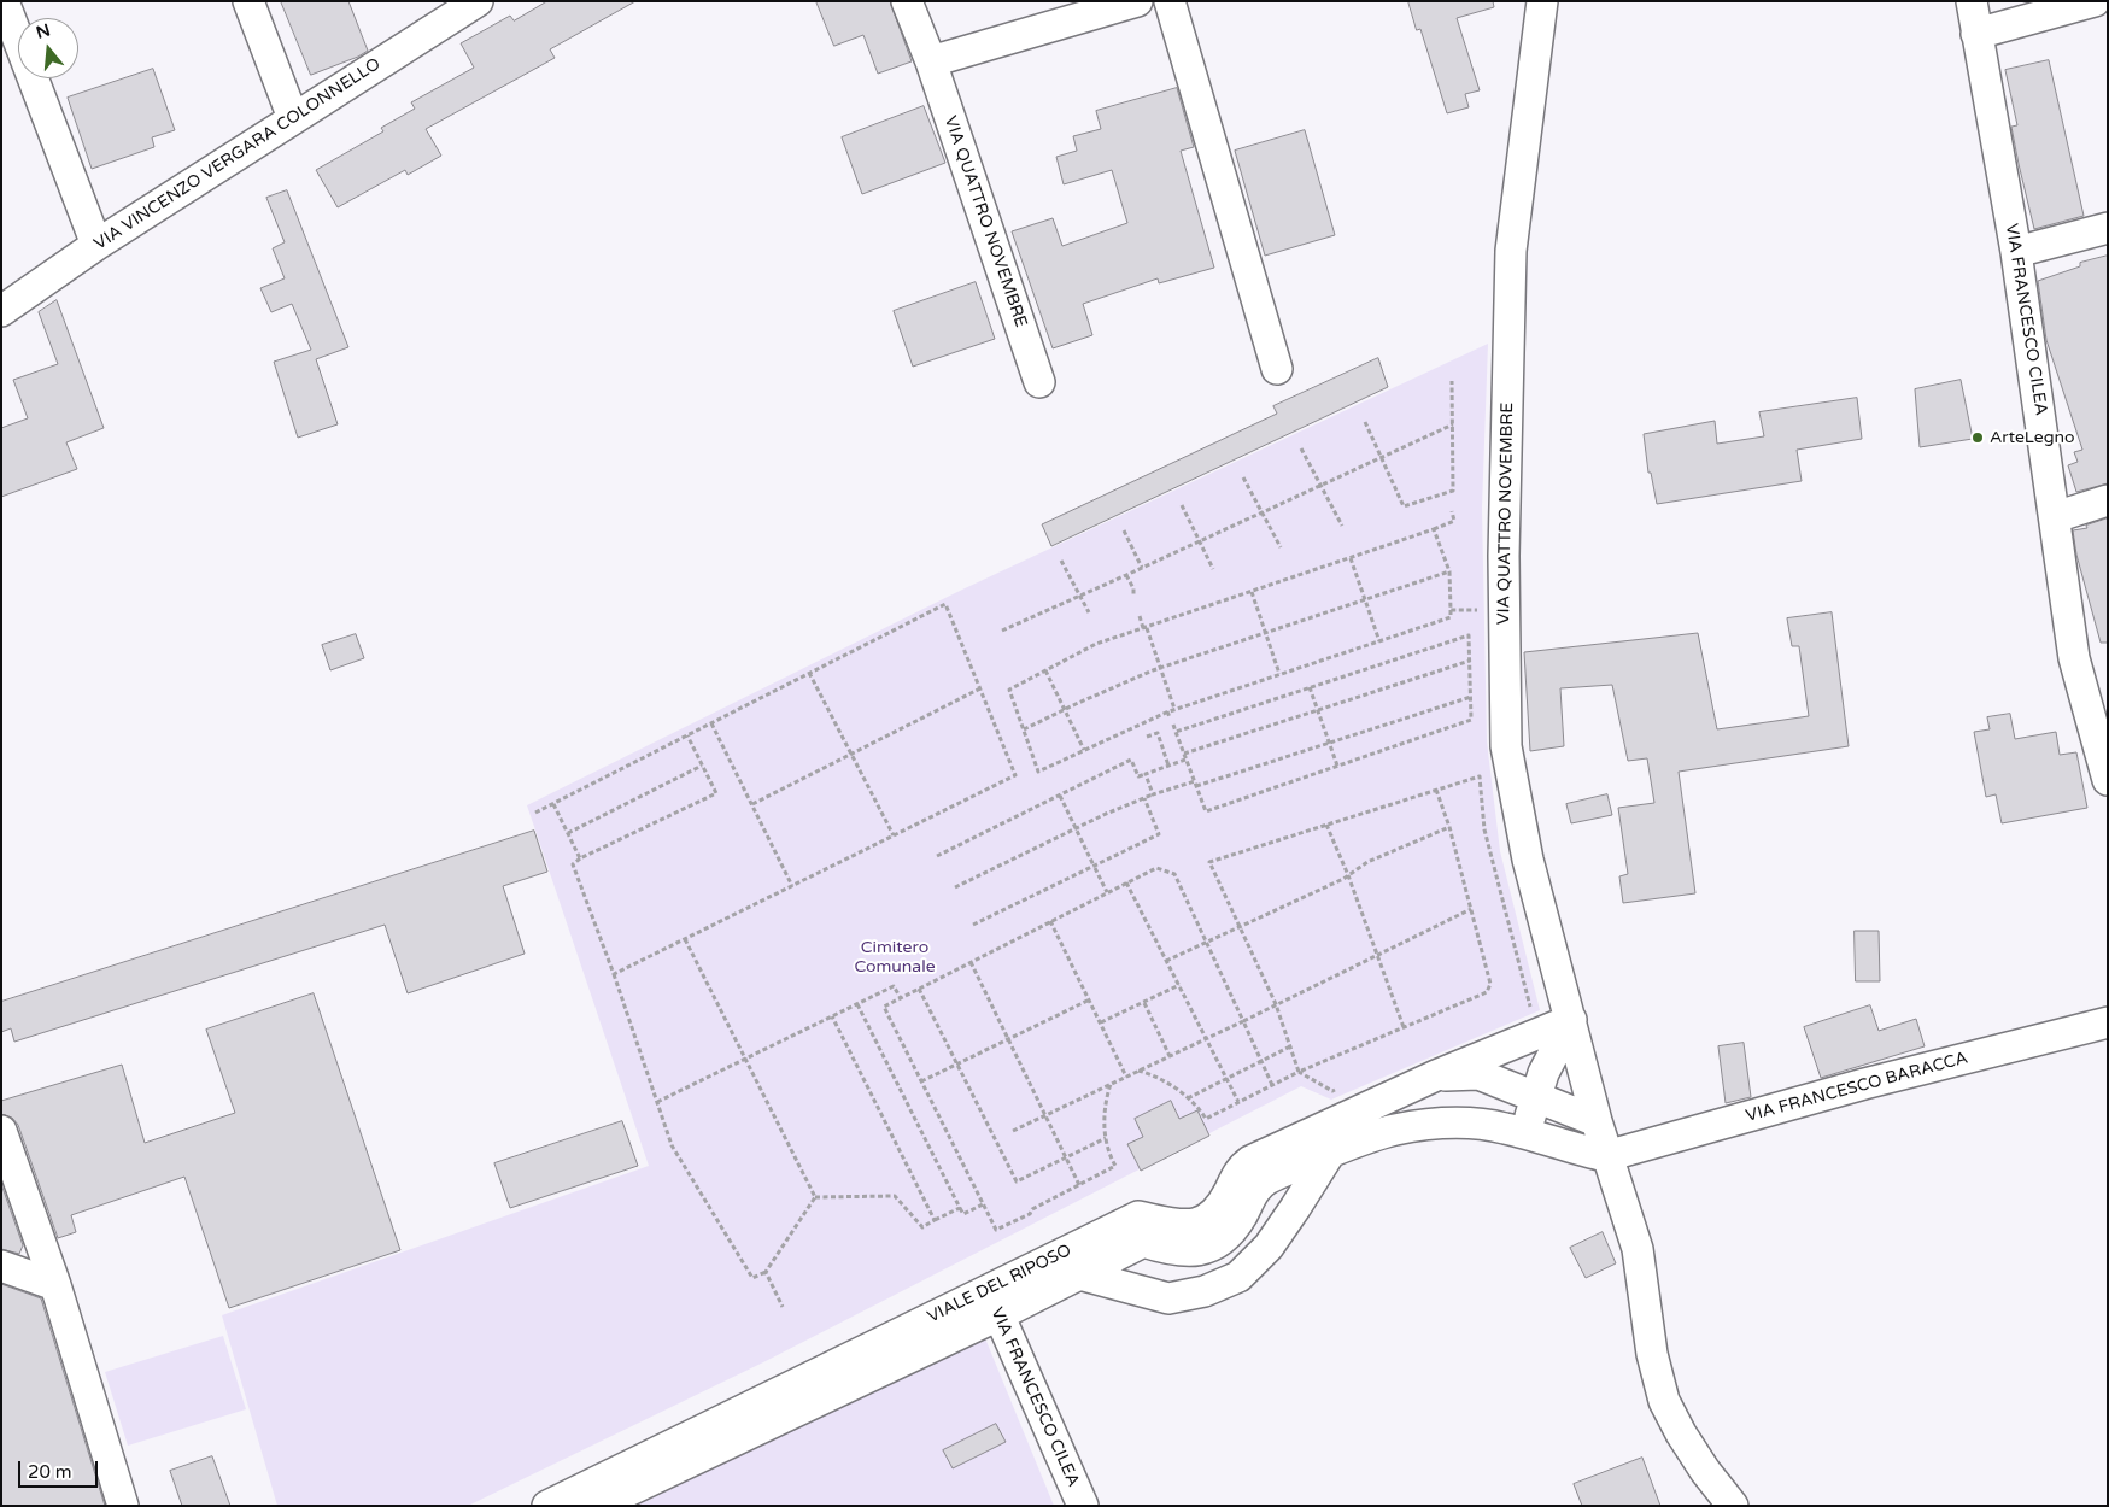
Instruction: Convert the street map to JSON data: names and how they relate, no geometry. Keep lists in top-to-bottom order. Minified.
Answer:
{"streets":{"street":["VIA VINCENZO VERGARA COLONNELLO","VIA QUATTRO NOVEMBRE","VIA FRANCESCO CILEA","VIA FRANCESCO BARACCA","VIALE DEL RIPOSO"]},"crossings":[["VIA QUATTRO NOVEMBRE","VIALE DEL RIPOSO"],["VIA FRANCESCO CILEA","VIALE DEL RIPOSO"],["VIA FRANCESCO BARACCA","VIALE DEL RIPOSO"]],"parks":["Cimitero Comunale"],"places":["ArteLegno"],"scale_bar":"20 m","north":"top"}
